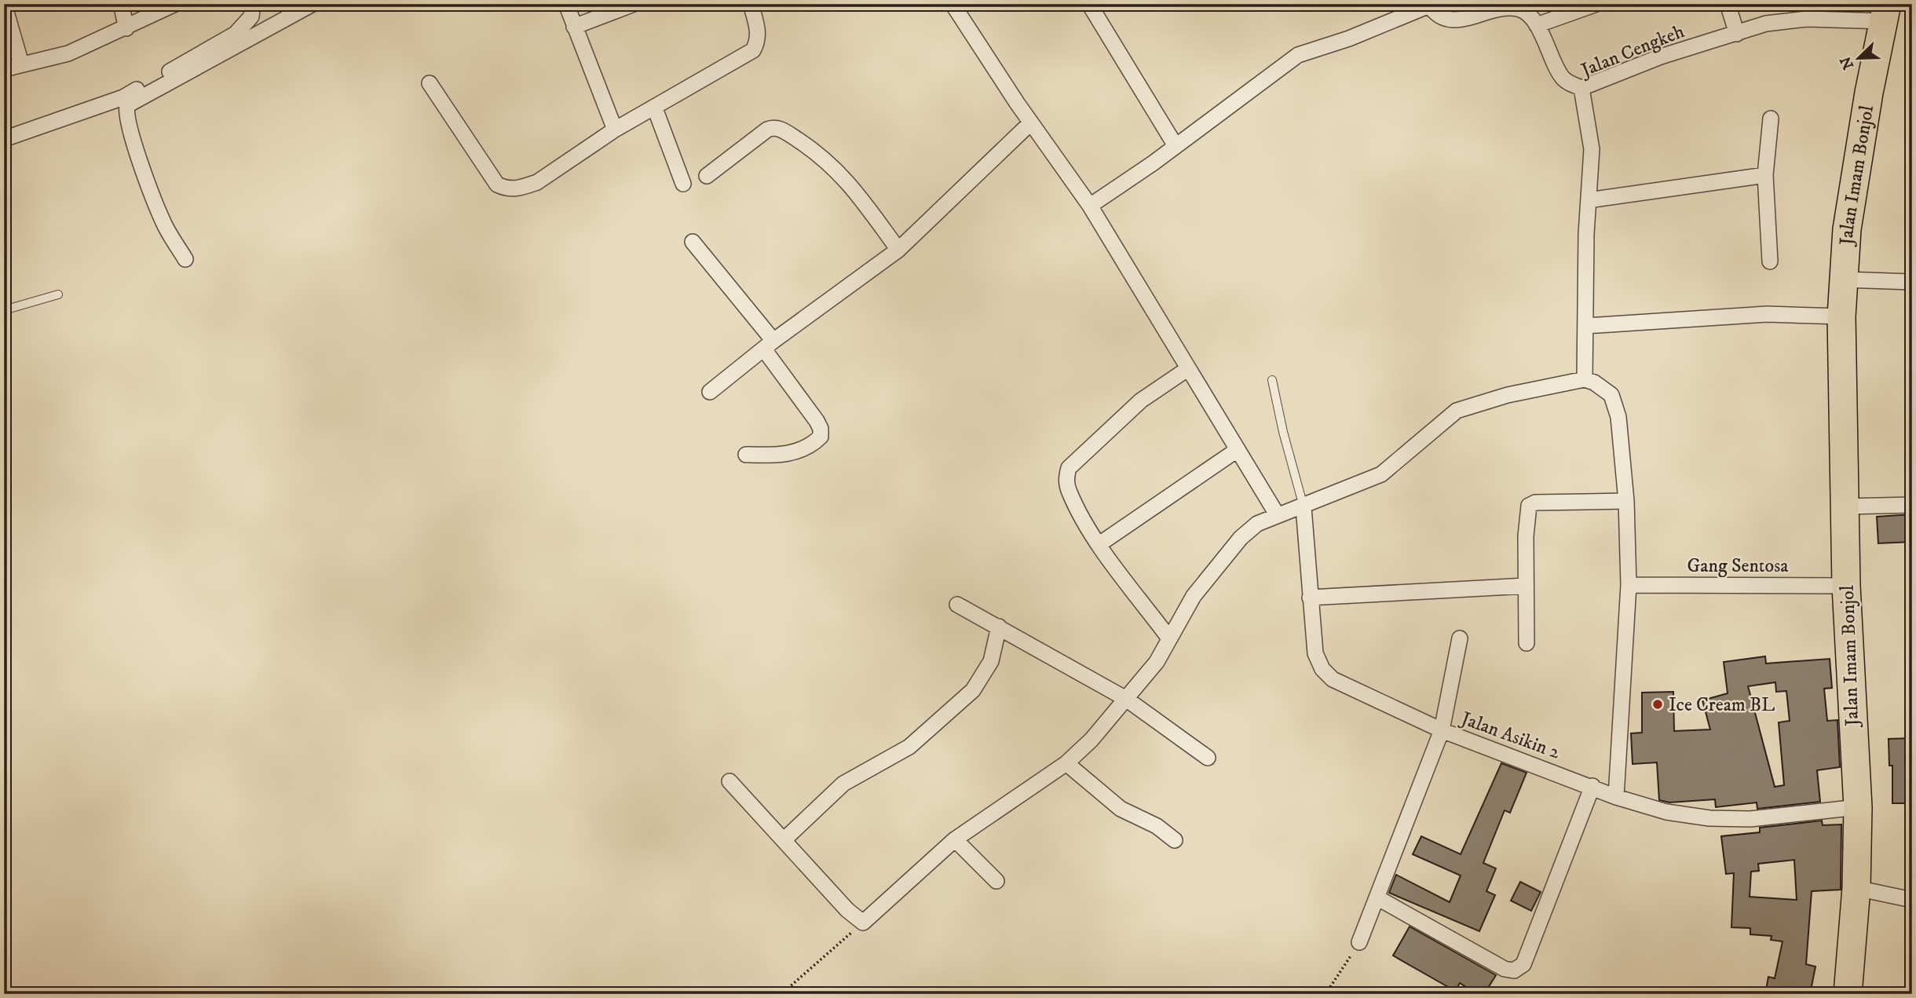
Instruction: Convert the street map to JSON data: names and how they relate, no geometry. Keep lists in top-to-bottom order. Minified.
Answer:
{"streets":{"highway":["Jalan Imam Bonjol"],"street":["Jalan Cengkeh","Gang Sentosa","Jalan Asikin 2"]},"crossings":[["Jalan Cengkeh","Jalan Imam Bonjol"],["Jalan Imam Bonjol","Gang Sentosa"],["Jalan Imam Bonjol","Jalan Asikin 2"]],"places":["Ice Cream BL"],"north":"bottom left"}
